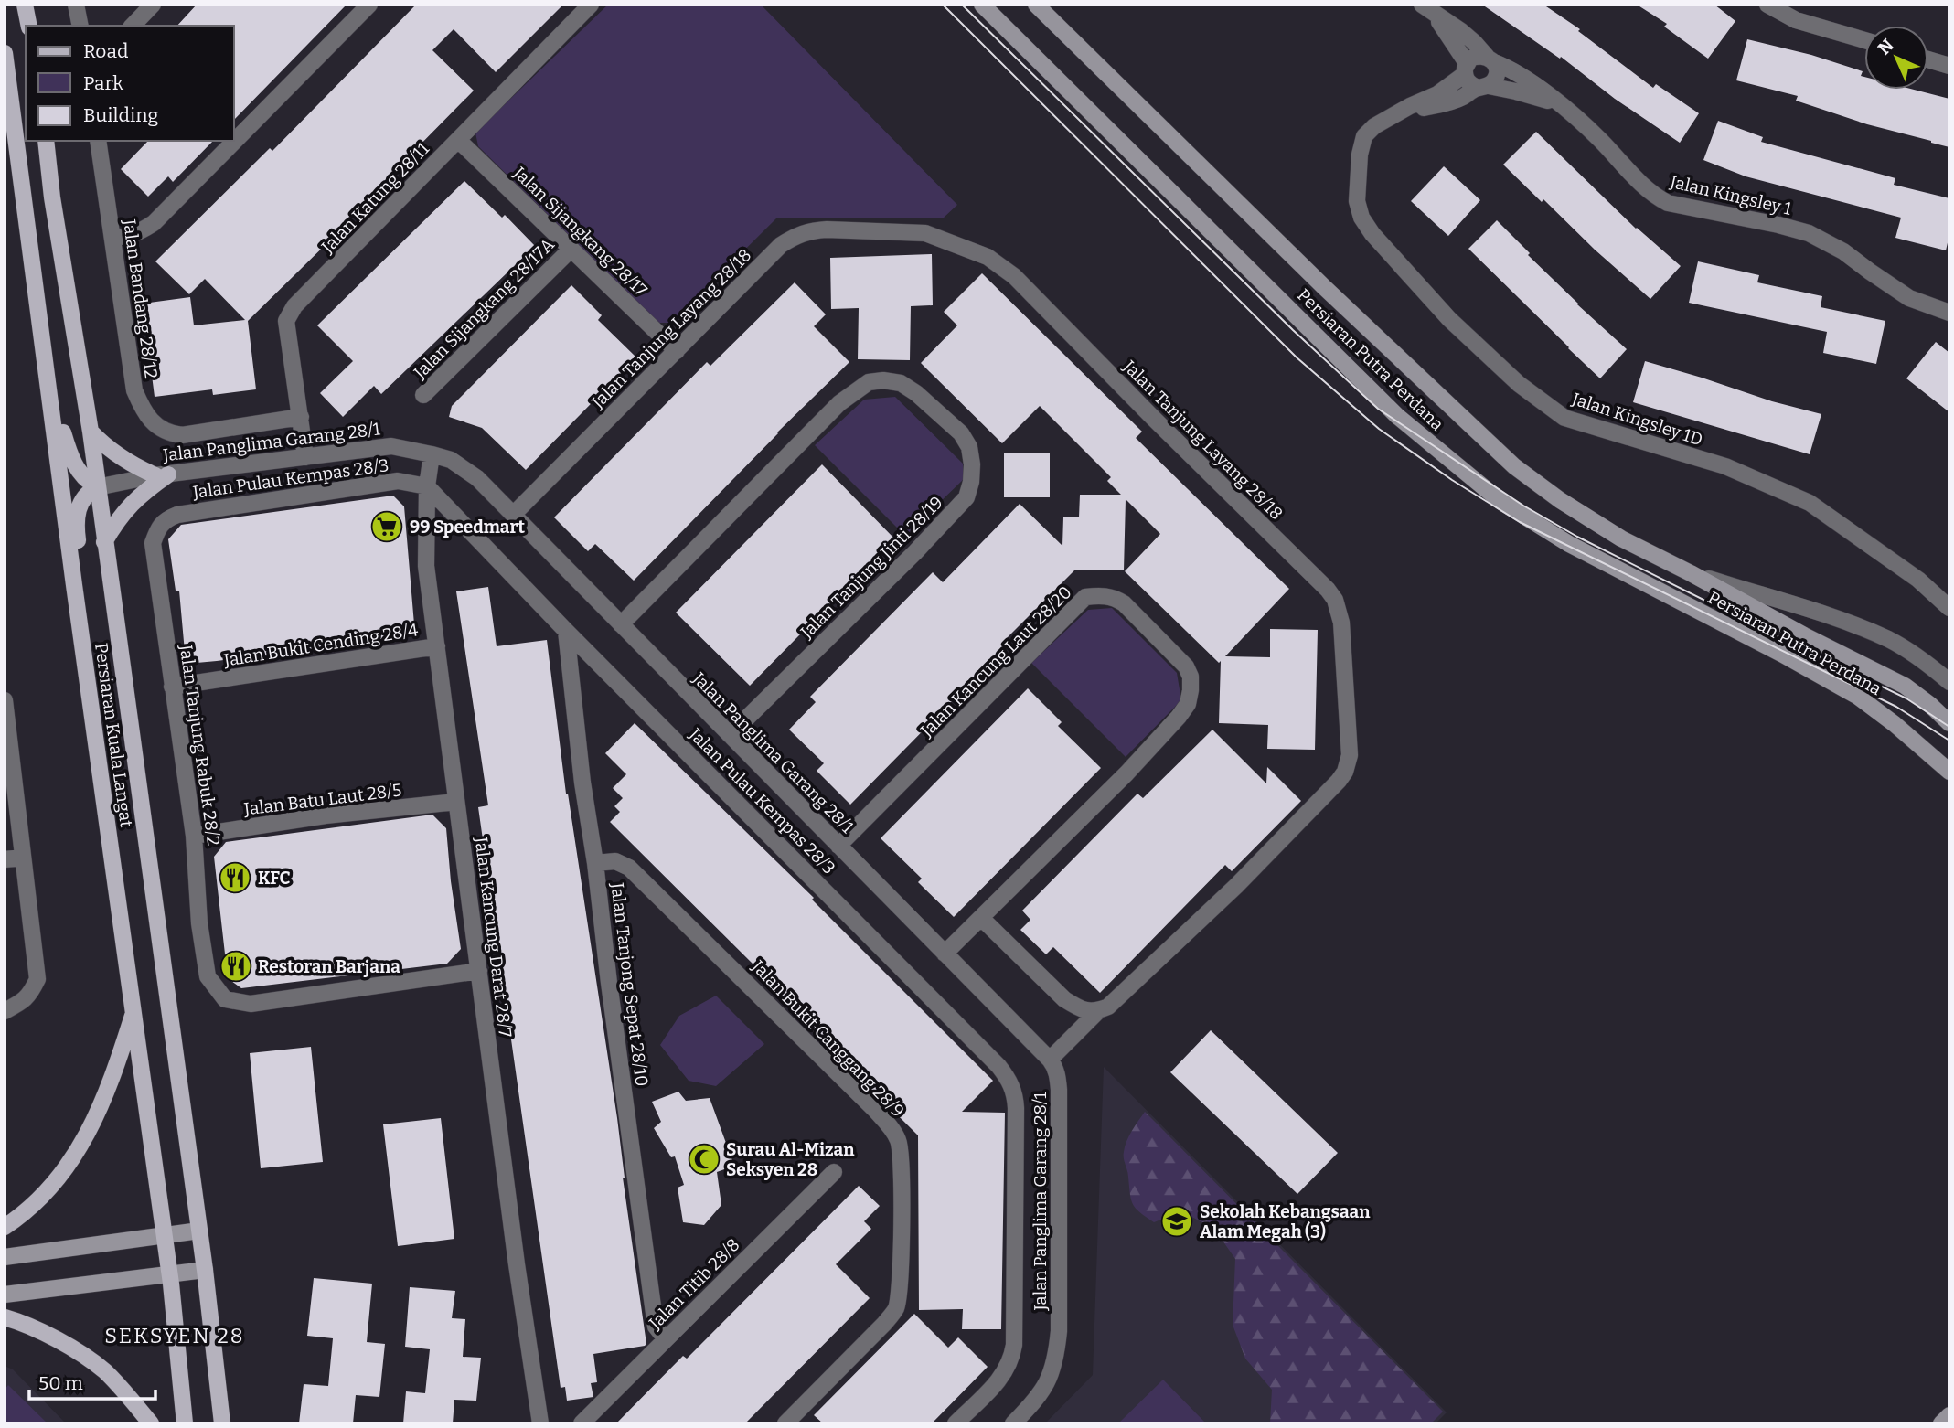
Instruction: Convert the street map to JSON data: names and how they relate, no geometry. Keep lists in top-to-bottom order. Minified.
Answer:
{"streets":{"main road":["Persiaran Putra Perdana","Persiaran Kuala Langat"],"street":["Jalan Kingsley 1","Jalan Katung 28/11","Jalan Sijangkang 28/17","Jalan Bandang 28/12","Jalan Sijangkang 28/17A","Jalan Tanjung Layang 28/18","Jalan Kingsley 1D","Jalan Panglima Garang 28/1","Jalan Pulau Kempas 28/3","Jalan Tanjung Jinti 28/19","Jalan Bukit Cending 28/4","Jalan Kancung Laut 28/20","Jalan Tanjung Rabuk 28/2","Jalan Batu Laut 28/5","Jalan Kancung Darat 28/7","Jalan Tanjong Sepat 28/10","Jalan Bukit Canggang 28/9","Jalan Titib 28/8"]},"crossings":[["Jalan Kingsley 1","Jalan Kingsley 1D"],["Jalan Katung 28/11","Jalan Sijangkang 28/17"],["Jalan Katung 28/11","Jalan Bandang 28/12"],["Jalan Katung 28/11","Jalan Panglima Garang 28/1"],["Jalan Sijangkang 28/17","Jalan Sijangkang 28/17A"],["Jalan Sijangkang 28/17","Jalan Tanjung Layang 28/18"],["Jalan Tanjung Layang 28/18","Jalan Panglima Garang 28/1"],["Jalan Panglima Garang 28/1","Jalan Tanjung Jinti 28/19"],["Jalan Panglima Garang 28/1","Jalan Kancung Laut 28/20"],["Jalan Panglima Garang 28/1","Persiaran Kuala Langat"],["Jalan Panglima Garang 28/1","Jalan Kancung Darat 28/7"],["Jalan Pulau Kempas 28/3","Jalan Tanjung Rabuk 28/2"],["Jalan Pulau Kempas 28/3","Jalan Kancung Darat 28/7"],["Jalan Pulau Kempas 28/3","Jalan Tanjong Sepat 28/10"],["Jalan Bukit Cending 28/4","Jalan Tanjung Rabuk 28/2"],["Jalan Bukit Cending 28/4","Jalan Kancung Darat 28/7"],["Jalan Tanjung Rabuk 28/2","Jalan Batu Laut 28/5"],["Jalan Tanjung Rabuk 28/2","Jalan Kancung Darat 28/7"],["Jalan Batu Laut 28/5","Jalan Kancung Darat 28/7"],["Jalan Tanjong Sepat 28/10","Jalan Bukit Canggang 28/9"],["Jalan Tanjong Sepat 28/10","Jalan Titib 28/8"]],"districts":["SEKSYEN 28"],"places":{"supermarket":["99 Speedmart"],"restaurant":["KFC","Restoran Barjana"],"mosque":["Surau Al-Mizan Seksyen 28"],"school or university":["Sekolah Kebangsaan Alam Megah (3)"]},"legend":["Road","Park","Building"],"scale_bar":"50 m","north":"top left"}
